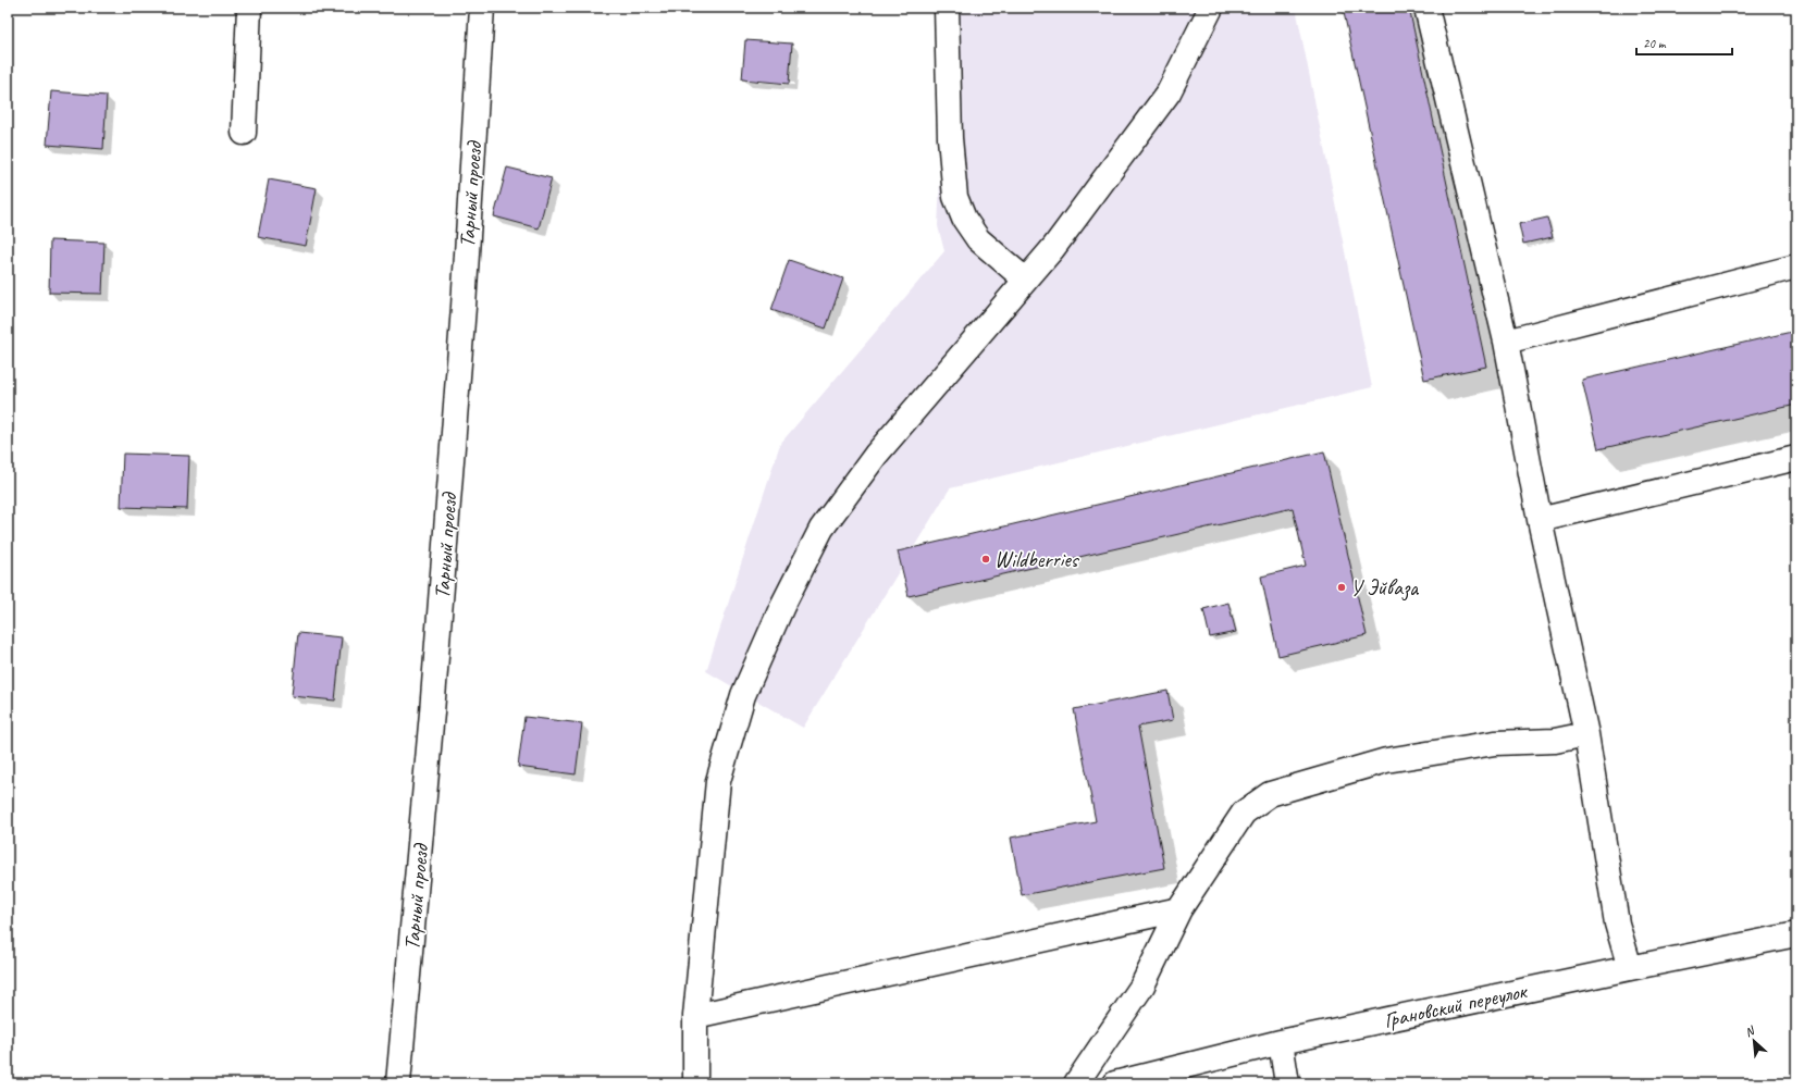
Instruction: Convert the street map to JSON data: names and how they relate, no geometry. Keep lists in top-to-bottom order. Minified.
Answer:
{"streets":{"street":["Тарный проезд","Грановский переулок"]},"places":["Wildberries","У Эйваза"],"scale_bar":"20 m","north":"top left"}
